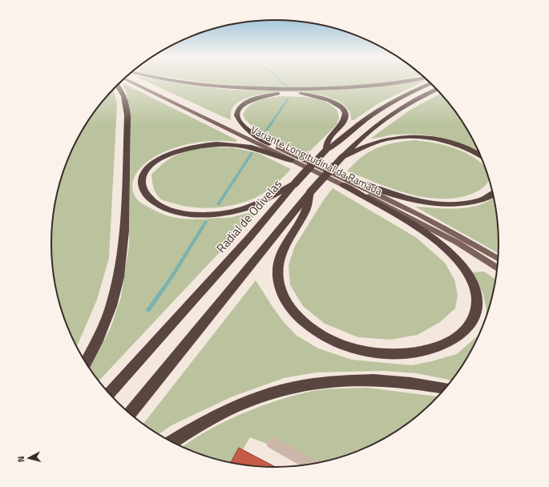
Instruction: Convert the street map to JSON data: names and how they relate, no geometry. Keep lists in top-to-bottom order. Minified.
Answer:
{"streets":{"highway":["Radial de Odivelas"],"main road":["Variante Longitudinal da Ramada"]},"north":"left"}
